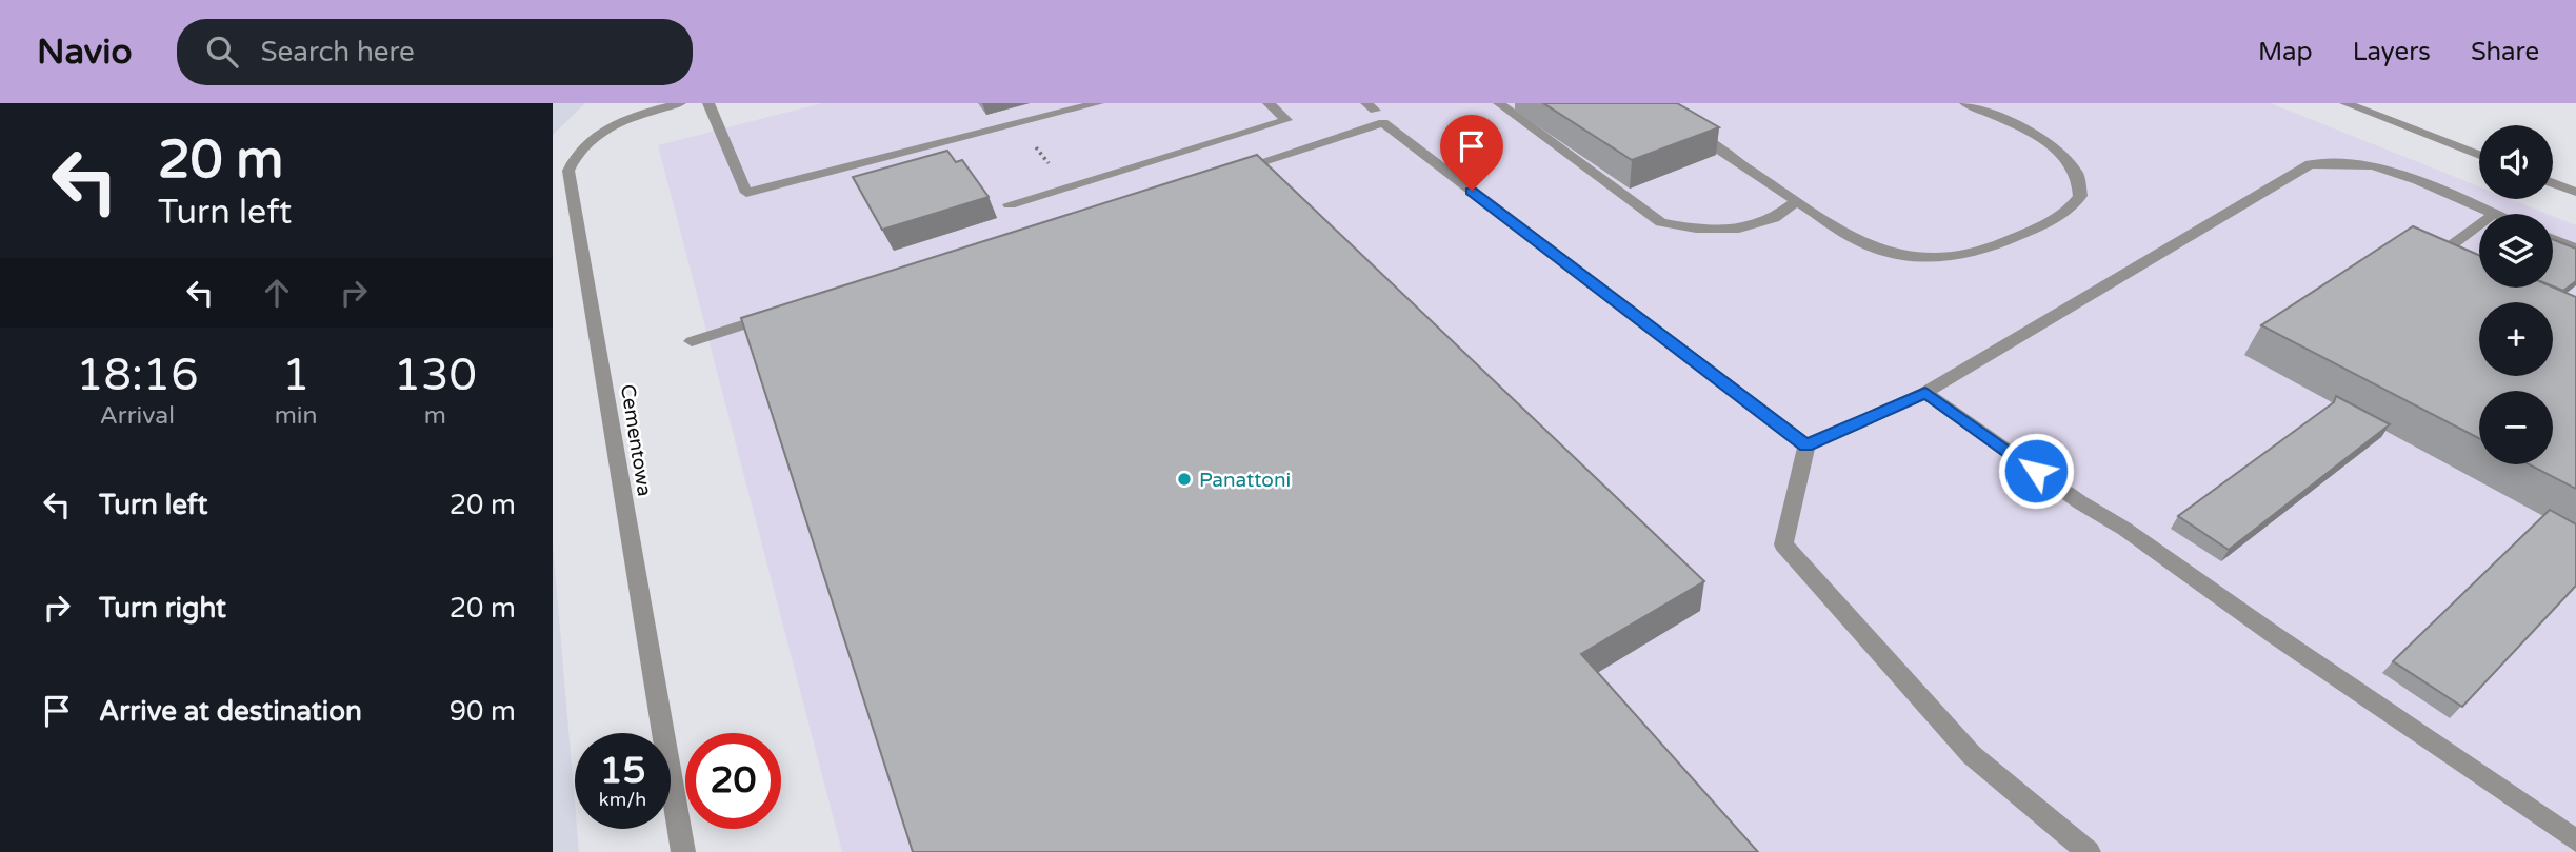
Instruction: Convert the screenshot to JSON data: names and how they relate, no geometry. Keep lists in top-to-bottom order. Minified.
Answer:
{"streets":{"lane":["Cementowa"]},"places":["Panattoni"],"page":{"header":"Navio","search":"Search here","nav":["Map","Layers","Share"],"turn":["20 m","Turn left"],"map_buttons":["+","−"],"eta":["18:16","Arrival","1","min","130","m"],"list":[{"name":"Turn left","value":"20 m"},{"name":"Turn right","value":"20 m"},{"name":"Arrive at destination","value":"90 m"}],"speed":"15 km/h","limit":"20"}}
